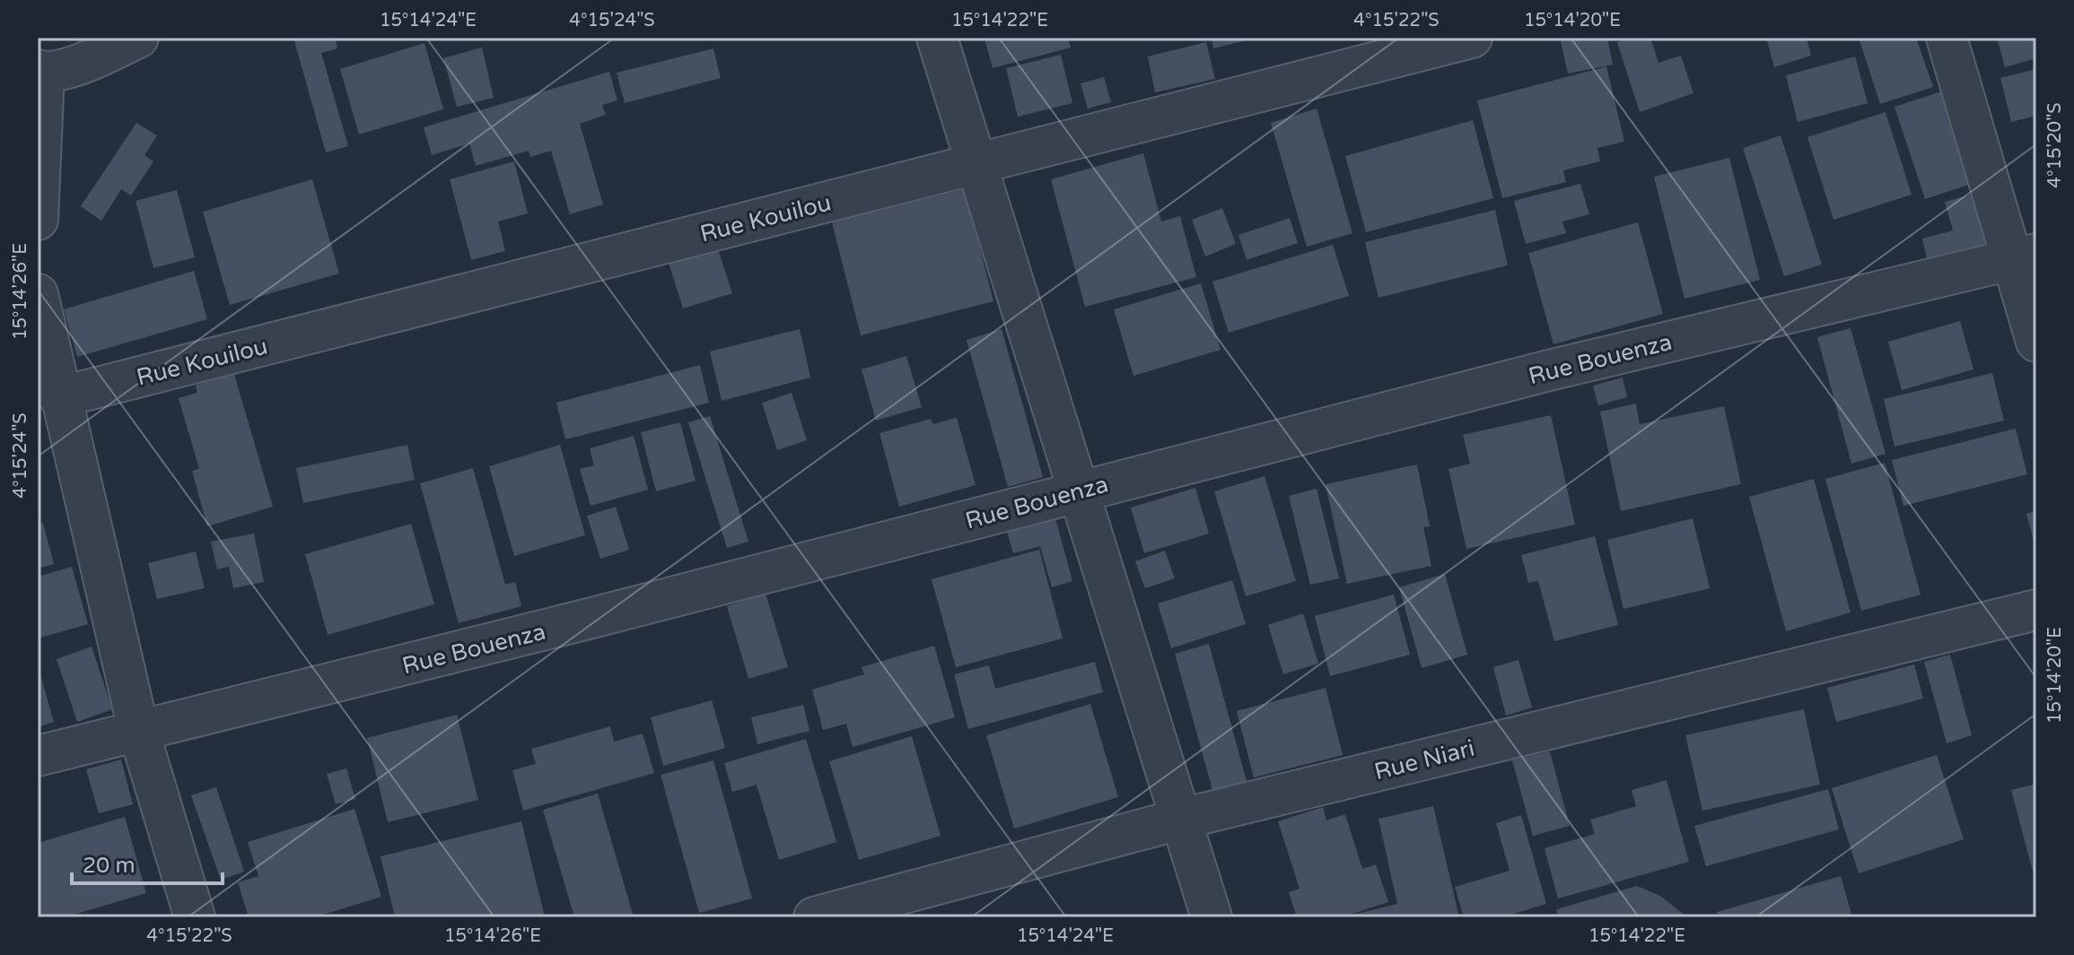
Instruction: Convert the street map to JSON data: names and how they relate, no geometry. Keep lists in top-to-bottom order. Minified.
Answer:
{"streets":{"street":["Rue Kouilou","Rue Bouenza","Rue Niari"]},"scale_bar":"20 m","coordinates":["15°14'24\"E","4°15'24\"S","15°14'22\"E","4°15'22\"S","15°14'20\"E","4°15'20\"S","15°14'26\"E"]}
